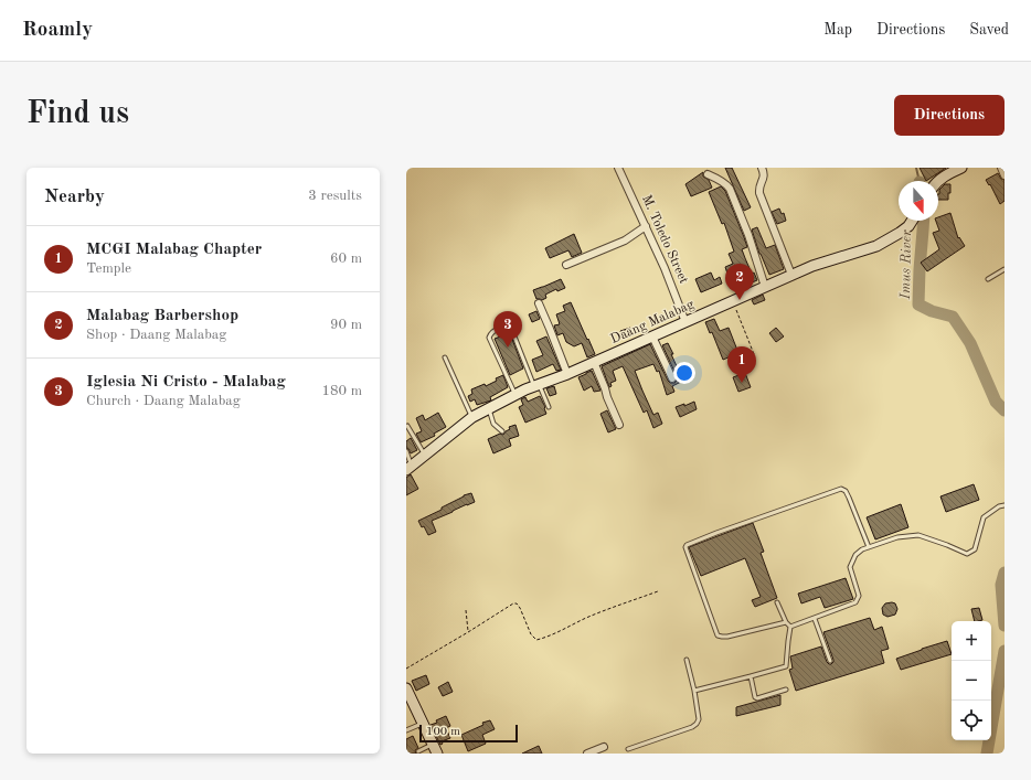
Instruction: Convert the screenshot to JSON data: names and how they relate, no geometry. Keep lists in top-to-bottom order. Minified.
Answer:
{"streets":{"street":["M. Toledo Street","Daang Malabag"]},"crossings":[["M. Toledo Street","Daang Malabag"]],"water":["Imus River"],"scale_bar":"100 m","north":"bottom","page":{"header":"Roamly","nav":["Map","Directions","Saved"],"buttons":"Directions","title":"Find us","heading":["Nearby","3 results"],"list":[{"mark":"1","name":"MCGI Malabag Chapter","note":"Temple","value":"60 m"},{"mark":"2","name":"Malabag Barbershop","note":"Shop · Daang Malabag","value":"90 m"},{"mark":"3","name":"Iglesia Ni Cristo - Malabag","note":"Church · Daang Malabag","value":"180 m"}],"pins":["2","3","1"],"map_buttons":["+","−"],"scale":"100 m"}}
